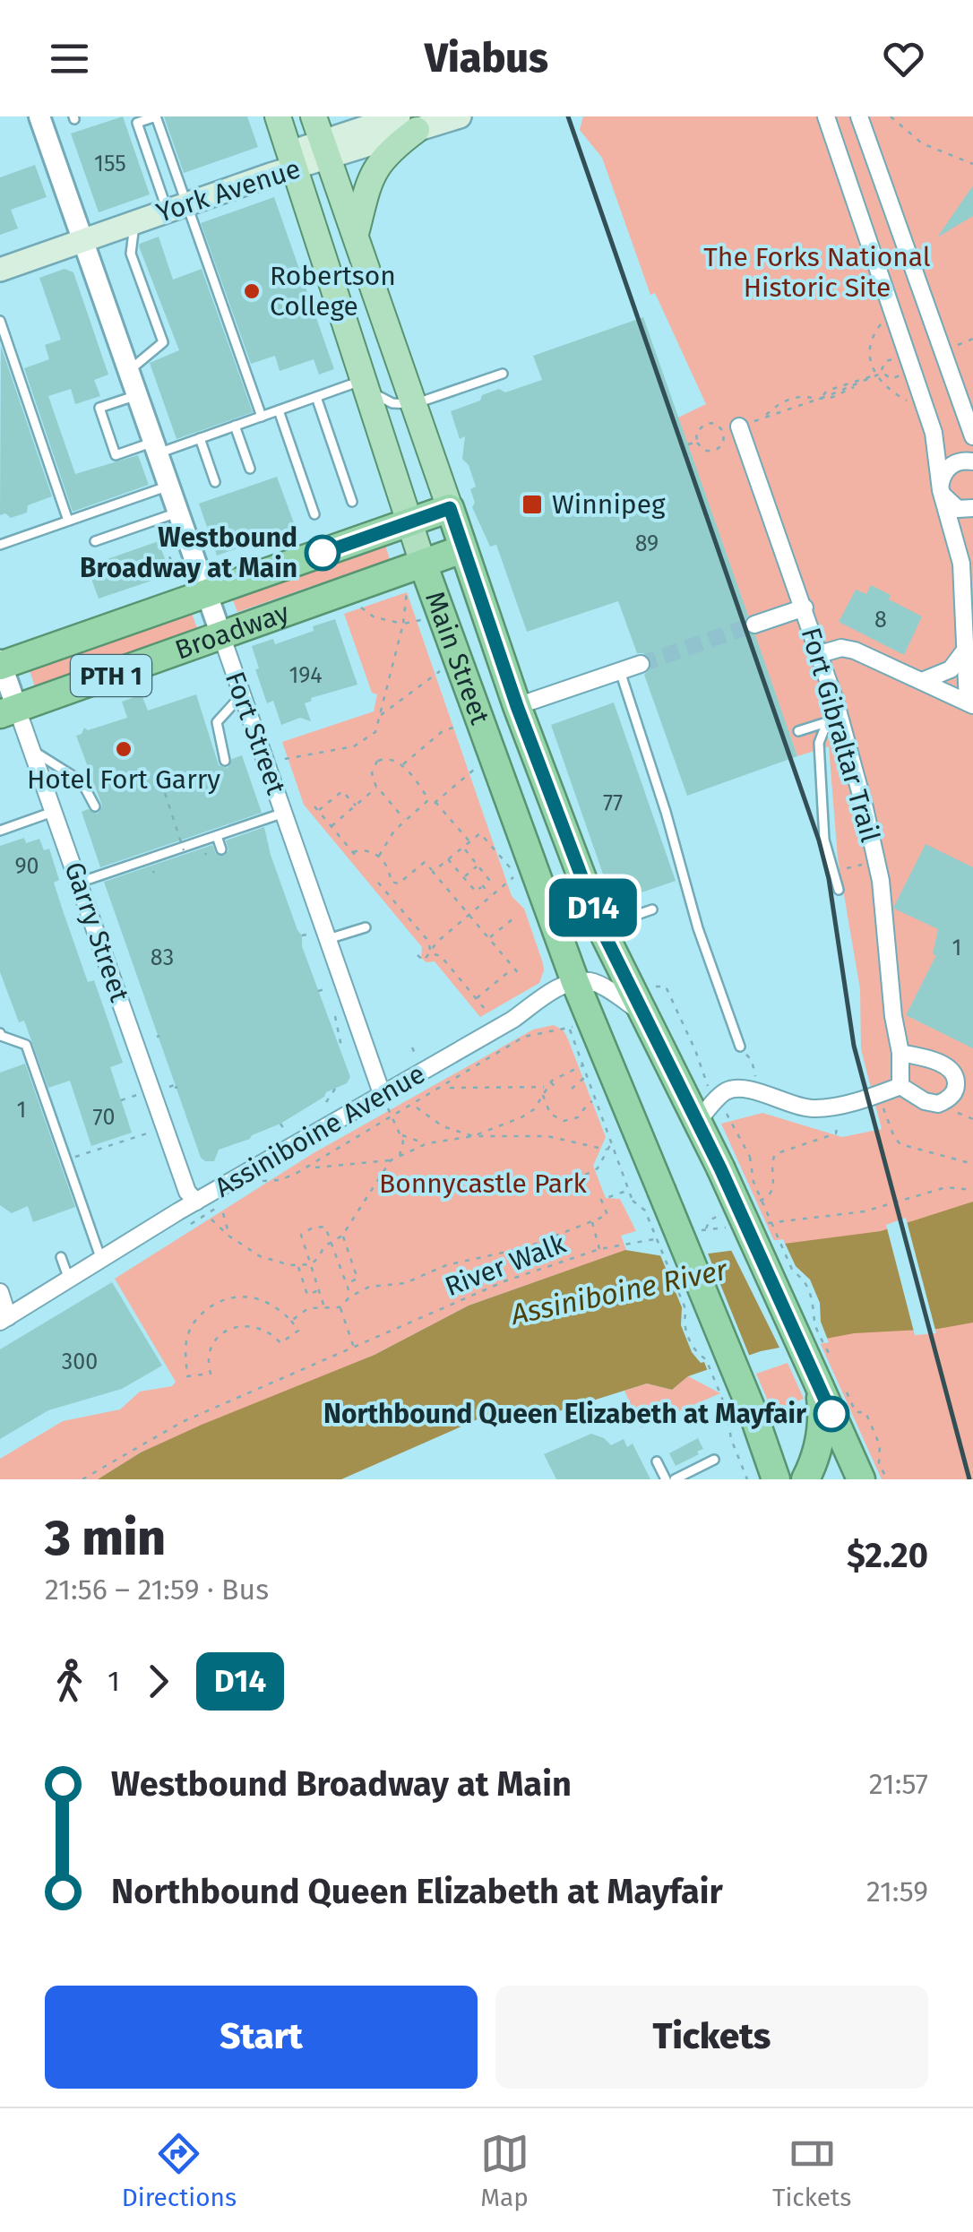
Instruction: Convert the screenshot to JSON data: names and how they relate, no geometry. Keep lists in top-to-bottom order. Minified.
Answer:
{"streets":{"highway":["Broadway","Main Street","PTH 1"],"main road":["York Avenue"],"street":["Fort Street","Fort Gibraltar Trail","Garry Street","Assiniboine Avenue"],"path":["River Walk"]},"crossings":[["York Avenue","Main Street"],["York Avenue","Fort Street"],["Broadway","Main Street"],["Broadway","Fort Street"],["Broadway","Garry Street"],["Main Street","Assiniboine Avenue"],["Fort Street","Assiniboine Avenue"],["Garry Street","Assiniboine Avenue"]],"water":["Assiniboine River"],"parks":["The Forks National Historic Site","Bonnycastle Park"],"places":{"other":["Robertson College","Westbound Broadway at Main","Hotel Fort Garry","Northbound Queen Elizabeth at Mayfair"],"transit":["Winnipeg"]},"lines":["bus line D14"],"house_numbers":["155","89","8","194","77","90","1","83","1","70","300"],"page":{"header":"Viabus","on_map":"D14","heading":["3 min","21:56 – 21:59 · Bus","$2.20"],"legs":["1","D14"],"list":[{"name":"Westbound Broadway at Main","value":"21:57"},{"name":"Northbound Queen Elizabeth at Mayfair","value":"21:59"}],"buttons":["Start","Tickets"],"tabs":["Directions","Map","Tickets"]}}
